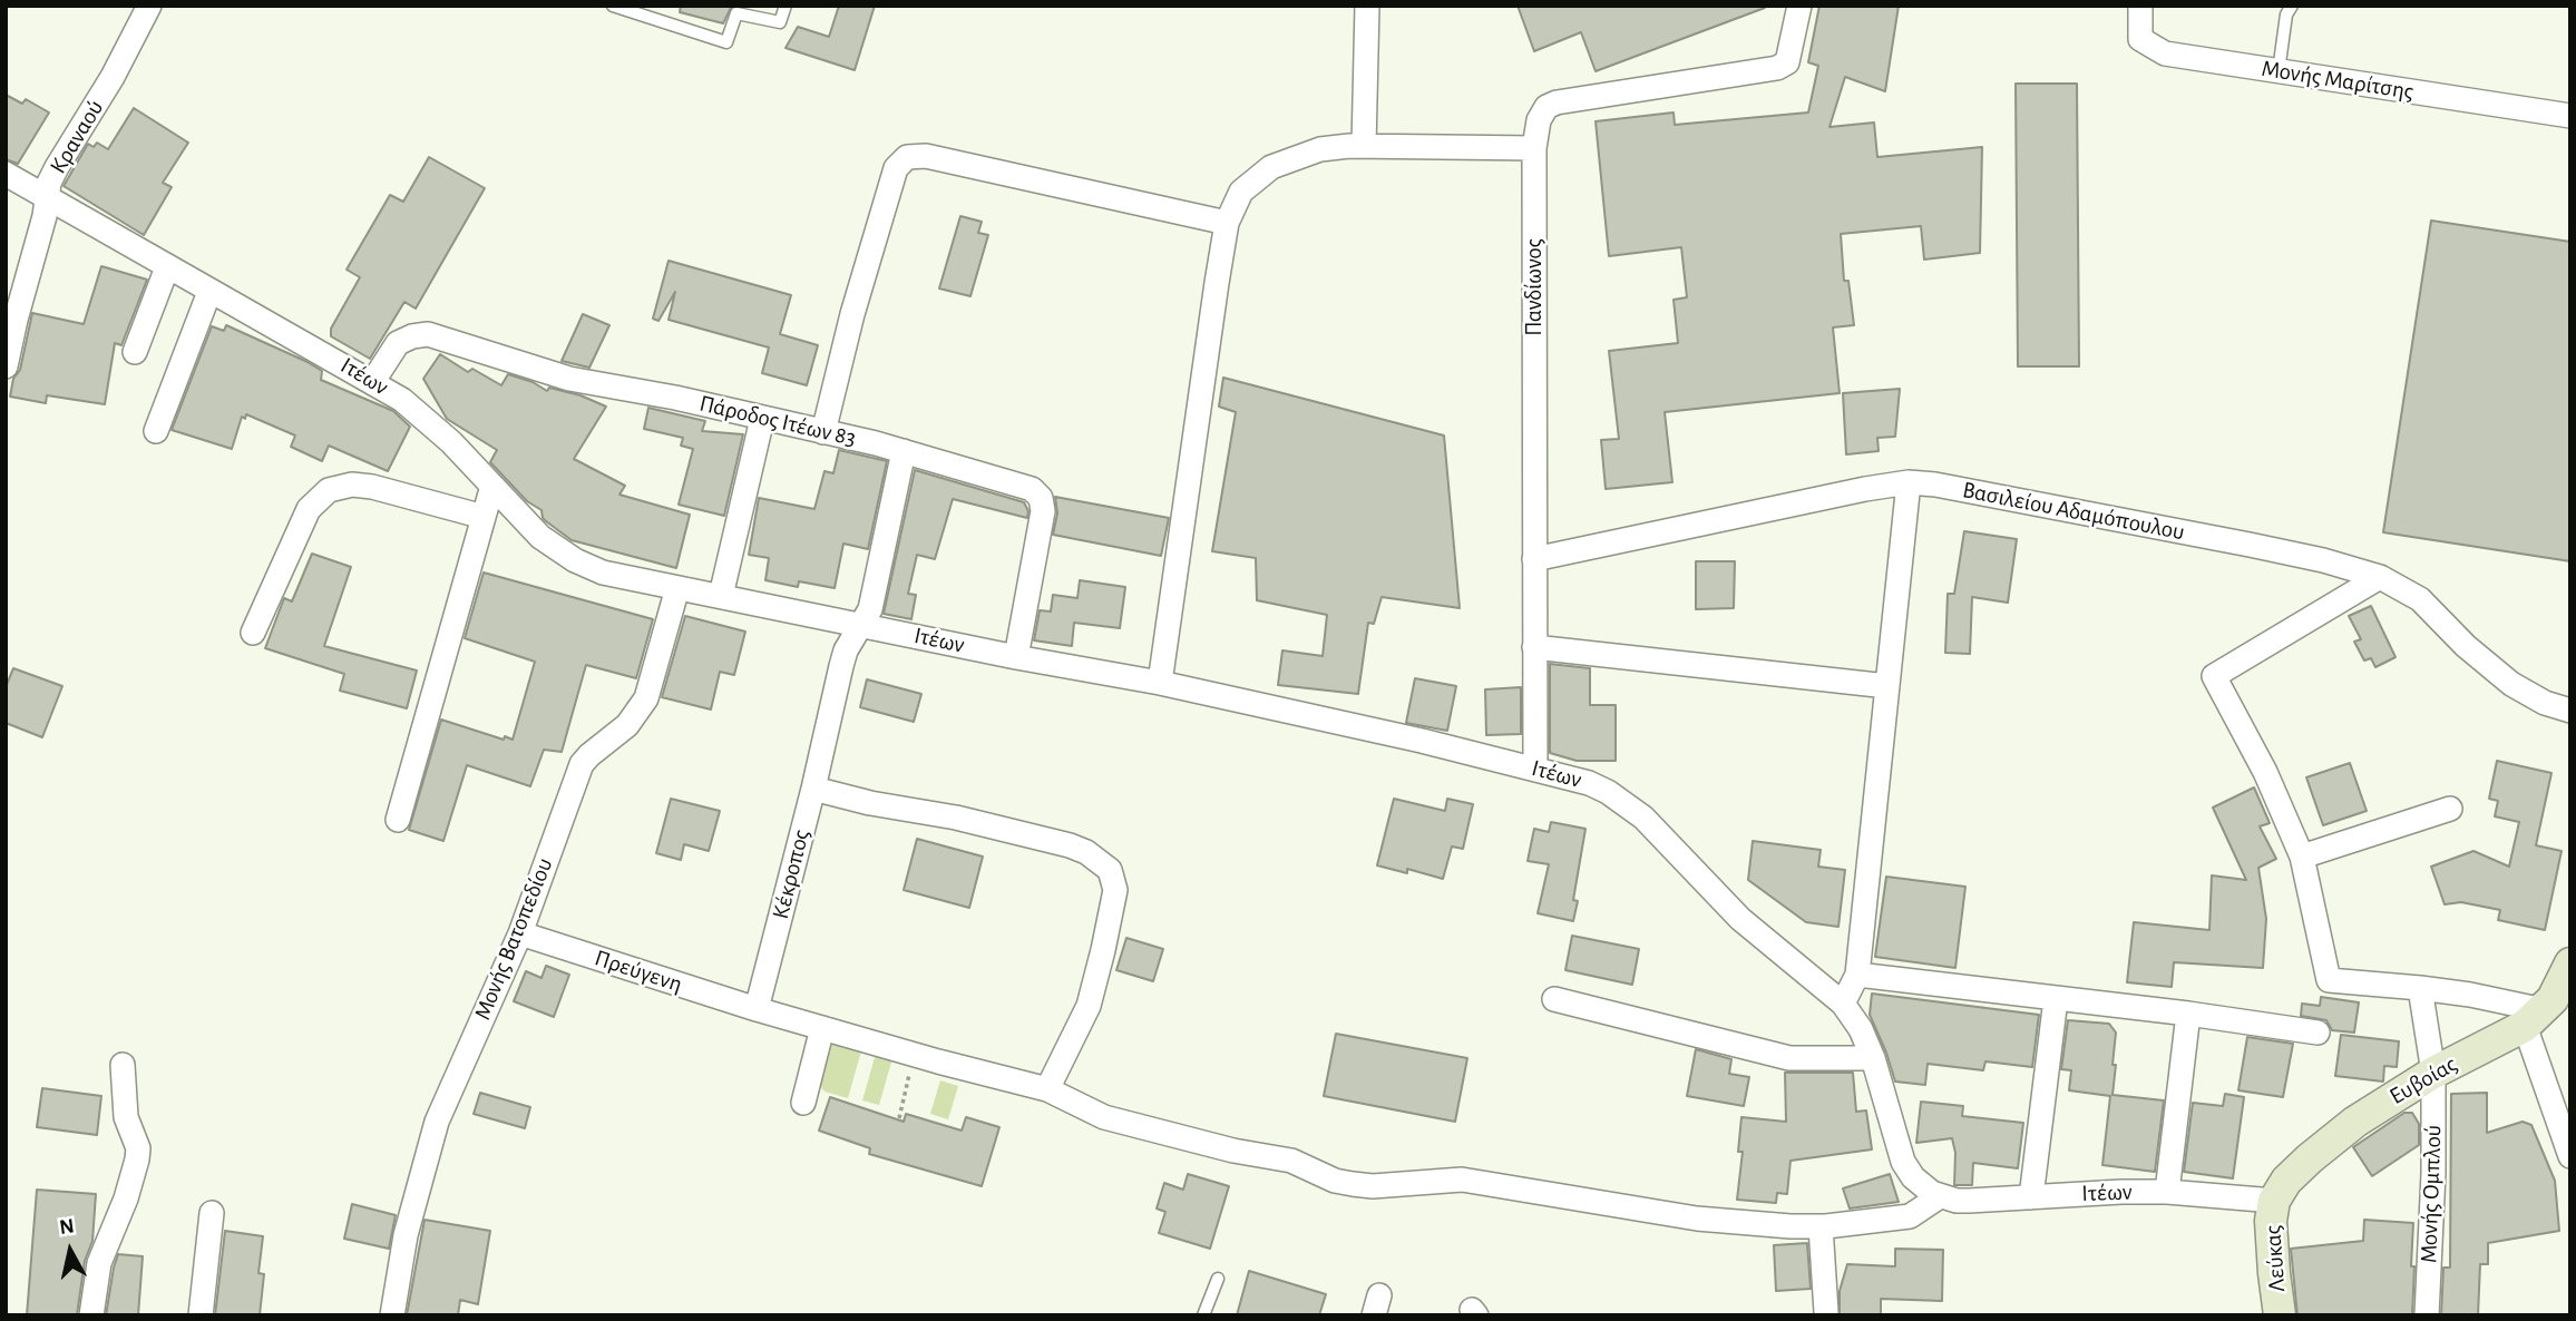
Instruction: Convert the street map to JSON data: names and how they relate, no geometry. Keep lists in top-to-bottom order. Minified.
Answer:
{"streets":{"main road":["Ευβοίας","Λεύκας"],"street":["Μονής Μαρίτσης","Κραναού","Πανδίωνος","Ιτέων","Πάροδος Ιτέων 83","Βασιλείου Αδαμόπουλου","Κέκροπος","Μονής Βατοπεδίου","Πρεύγενη","Μονής Ομπλού"]},"crossings":[["Κραναού","Ιτέων"],["Πανδίωνος","Ιτέων"],["Πανδίωνος","Βασιλείου Αδαμόπουλου"],["Ιτέων","Πάροδος Ιτέων 83"],["Ιτέων","Κέκροπος"],["Ιτέων","Μονής Βατοπεδίου"],["Ιτέων","Ευβοίας"],["Ιτέων","Λεύκας"],["Πάροδος Ιτέων 83","Κέκροπος"],["Κέκροπος","Πρεύγενη"],["Μονής Βατοπεδίου","Πρεύγενη"],["Ευβοίας","Μονής Ομπλού"],["Ευβοίας","Λεύκας"]],"north":"top"}
